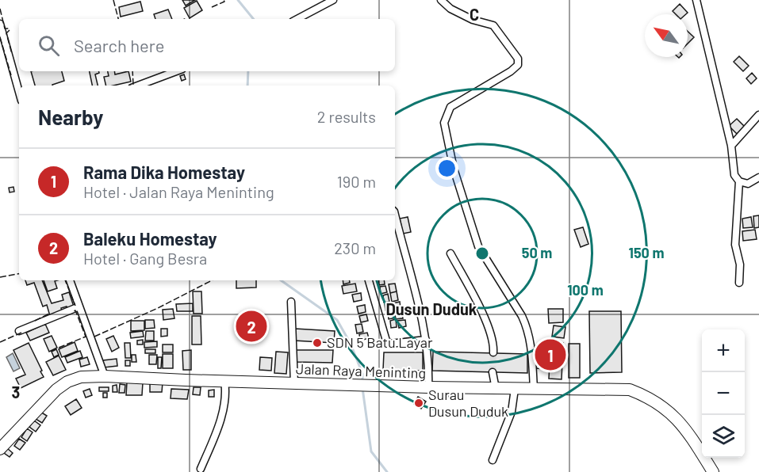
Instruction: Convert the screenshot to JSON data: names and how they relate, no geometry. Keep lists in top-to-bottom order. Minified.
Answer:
{"streets":{"highway":["Jalan Raya Meninting"]},"districts":["Dusun Duduk"],"places":["SDN 5 Batu Layar","Surau Dusun Duduk"],"north":"top left","page":{"search":"Search here","heading":["Nearby","2 results"],"list":[{"mark":"1","name":"Rama Dika Homestay","note":"Hotel · Jalan Raya Meninting","value":"190 m"},{"mark":"2","name":"Baleku Homestay","note":"Hotel · Gang Besra","value":"230 m"}],"pins":["2","1"],"map_buttons":["+","−"]},"grid":{"columns":["C"],"rows":["3"]},"rings":["50 m","150 m","100 m"]}
